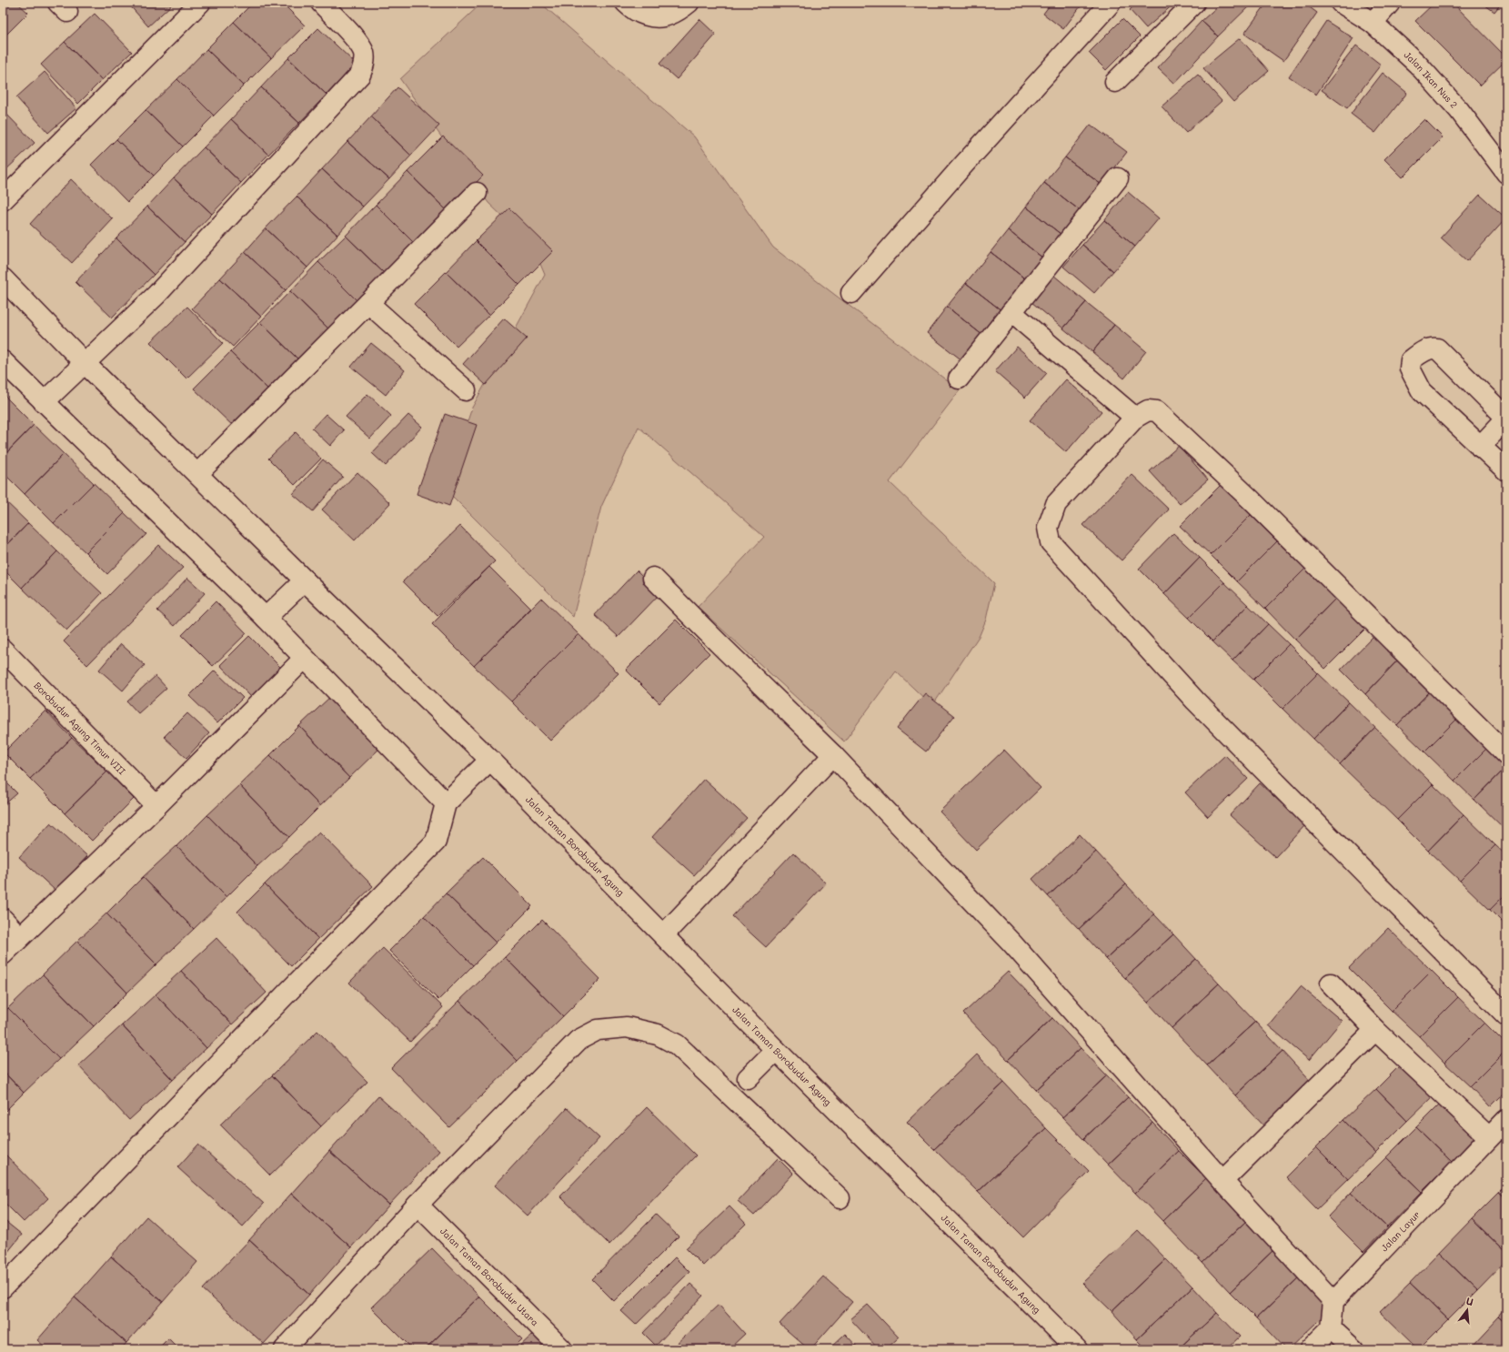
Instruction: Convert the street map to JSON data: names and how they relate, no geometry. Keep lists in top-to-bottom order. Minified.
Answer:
{"streets":{"street":["Jalan Ikan Nus 2","Borobudur Agung Timur VIII","Jalan Taman Borobudur Agung","Jalan Layur","Jalan Taman Borobudur Utara"]},"north":"top"}
